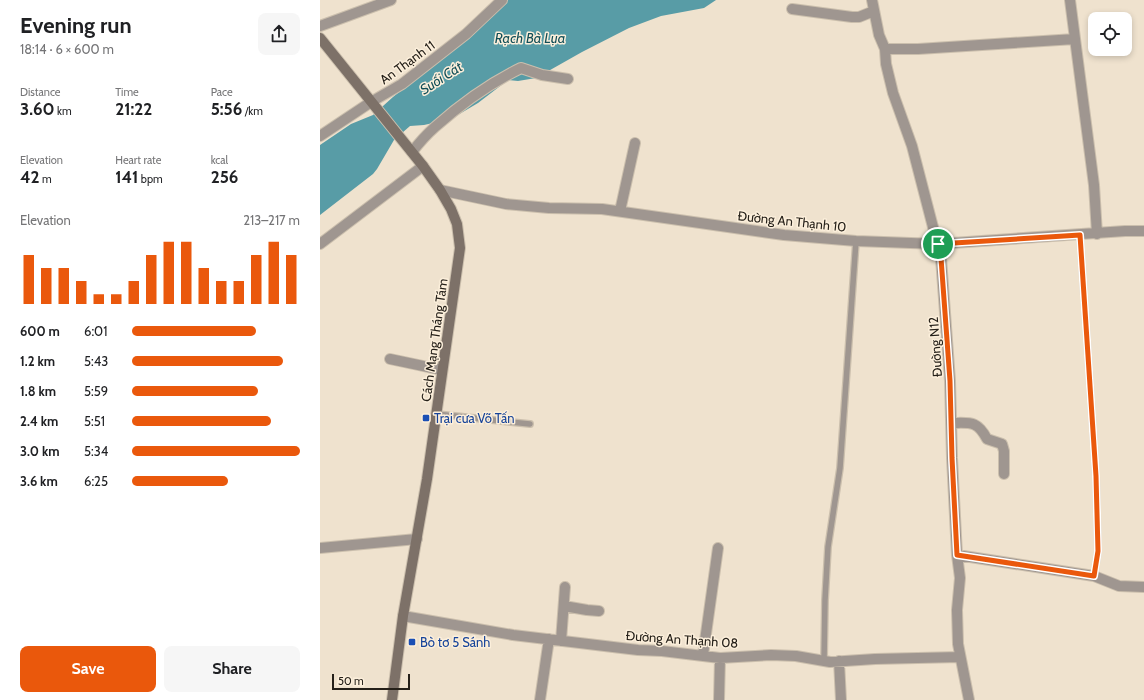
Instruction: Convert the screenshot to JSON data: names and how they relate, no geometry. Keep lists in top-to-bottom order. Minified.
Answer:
{"streets":{"main road":["Cách Mạng Tháng Tám"],"street":["An Thạnh 11","Đường An Thạnh 10","Đường N12","Đường An Thạnh 08"]},"crossings":[["An Thạnh 11","Cách Mạng Tháng Tám"],["Đường An Thạnh 10","Cách Mạng Tháng Tám"],["Đường An Thạnh 10","Đường N12"],["Cách Mạng Tháng Tám","Đường An Thạnh 08"],["Đường N12","Đường An Thạnh 08"]],"water":["Rạch Bà Lụa","Suối Cát"],"places":{"transit":["Trại cưa Võ Tấn","Bò tơ 5 Sánh"]},"scale_bar":"50 m","page":{"heading":["Evening run","18:14 · 6 × 600 m"],"stats":[["Distance","3.60 km"],["Time","21:22"],["Pace","5:56 /km"],["Elevation","42 m"],["Heart rate","141 bpm"],["kcal","256"]],"chart":["Elevation","213–217 m"],"list":[{"name":"600 m","note":"6:01"},{"name":"1.2 km","note":"5:43"},{"name":"1.8 km","note":"5:59"},{"name":"2.4 km","note":"5:51"},{"name":"3.0 km","note":"5:34"},{"name":"3.6 km","note":"6:25"}],"buttons":["Save","Share"],"scale":"50 m"}}
